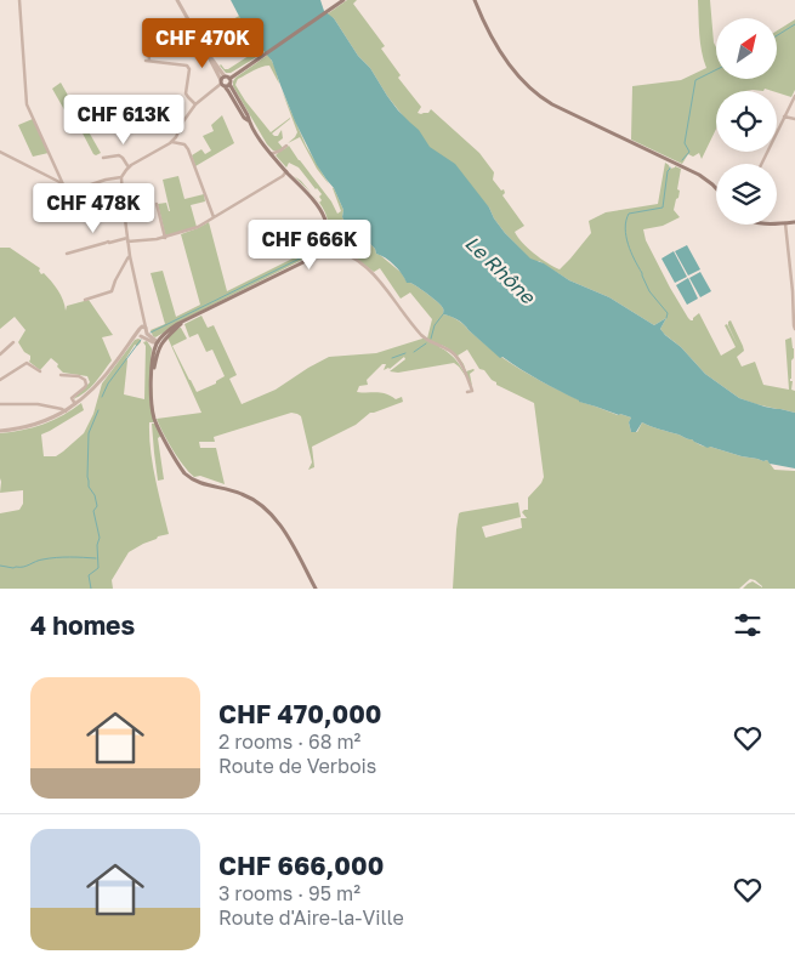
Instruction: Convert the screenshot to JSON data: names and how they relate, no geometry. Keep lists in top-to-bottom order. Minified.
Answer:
{"water":["Le Rhône"],"north":"top right","page":{"price":["CHF 470K","CHF 613K","CHF 478K","CHF 666K"],"heading":"4 homes","list":[{"name":"CHF 470,000","note":"2 rooms · 68 m² · Route de Verbois"},{"name":"CHF 666,000","note":"3 rooms · 95 m² · Route d'Aire-la-Ville"}]}}
